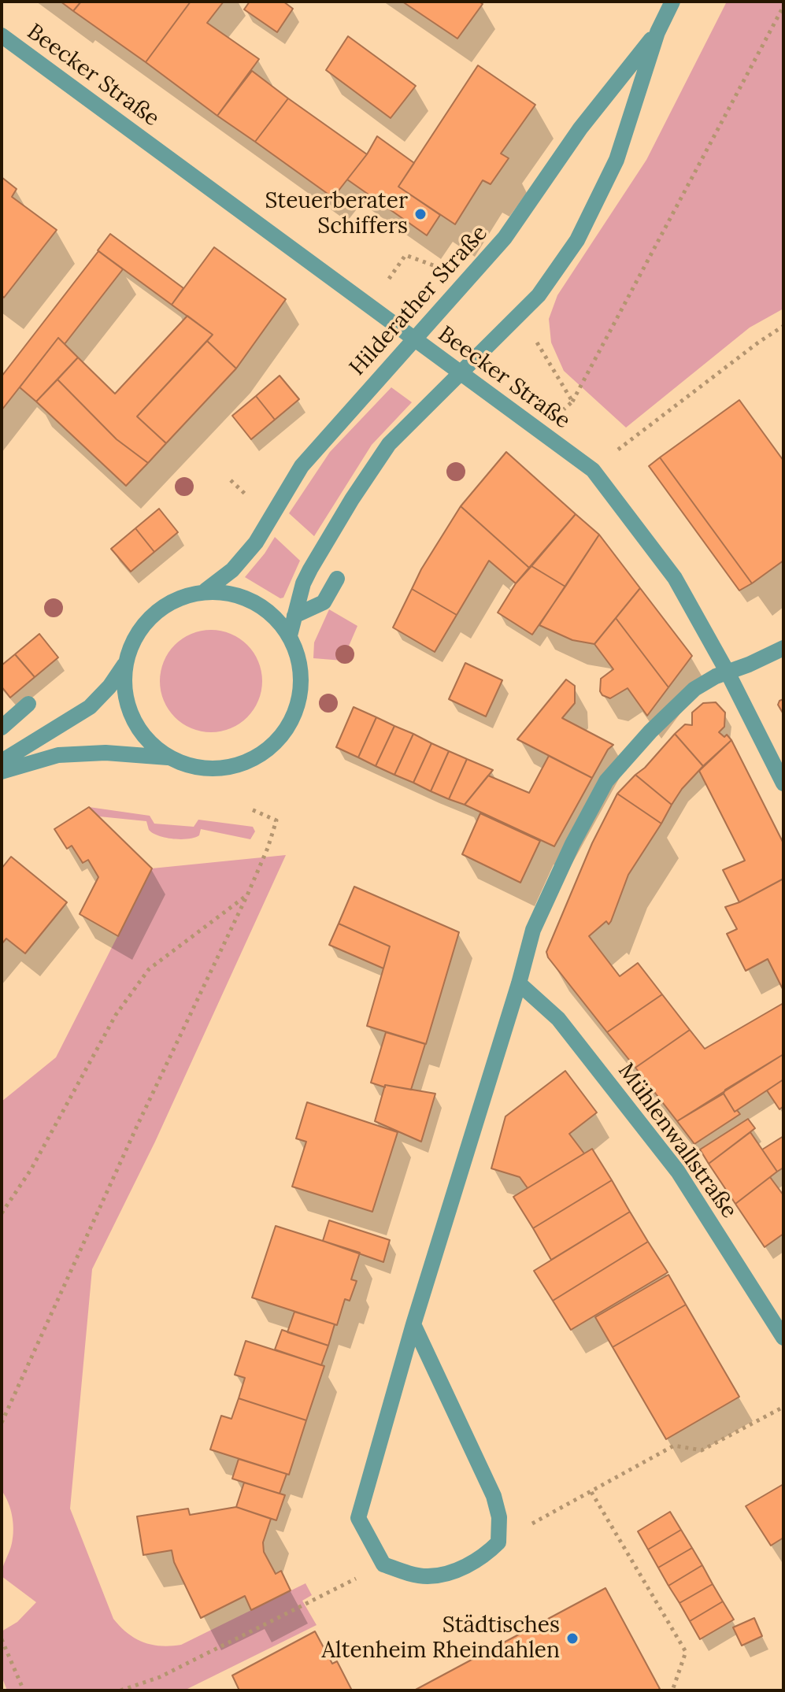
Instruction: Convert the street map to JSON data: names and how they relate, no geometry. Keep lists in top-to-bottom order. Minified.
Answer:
{"streets":{"street":["Beecker Straße","Hilderather Straße","Mühlenwallstraße"]},"crossings":[["Beecker Straße","Hilderather Straße"]],"places":["Steuerberater Schiffers","Städtisches Altenheim Rheindahlen"]}
